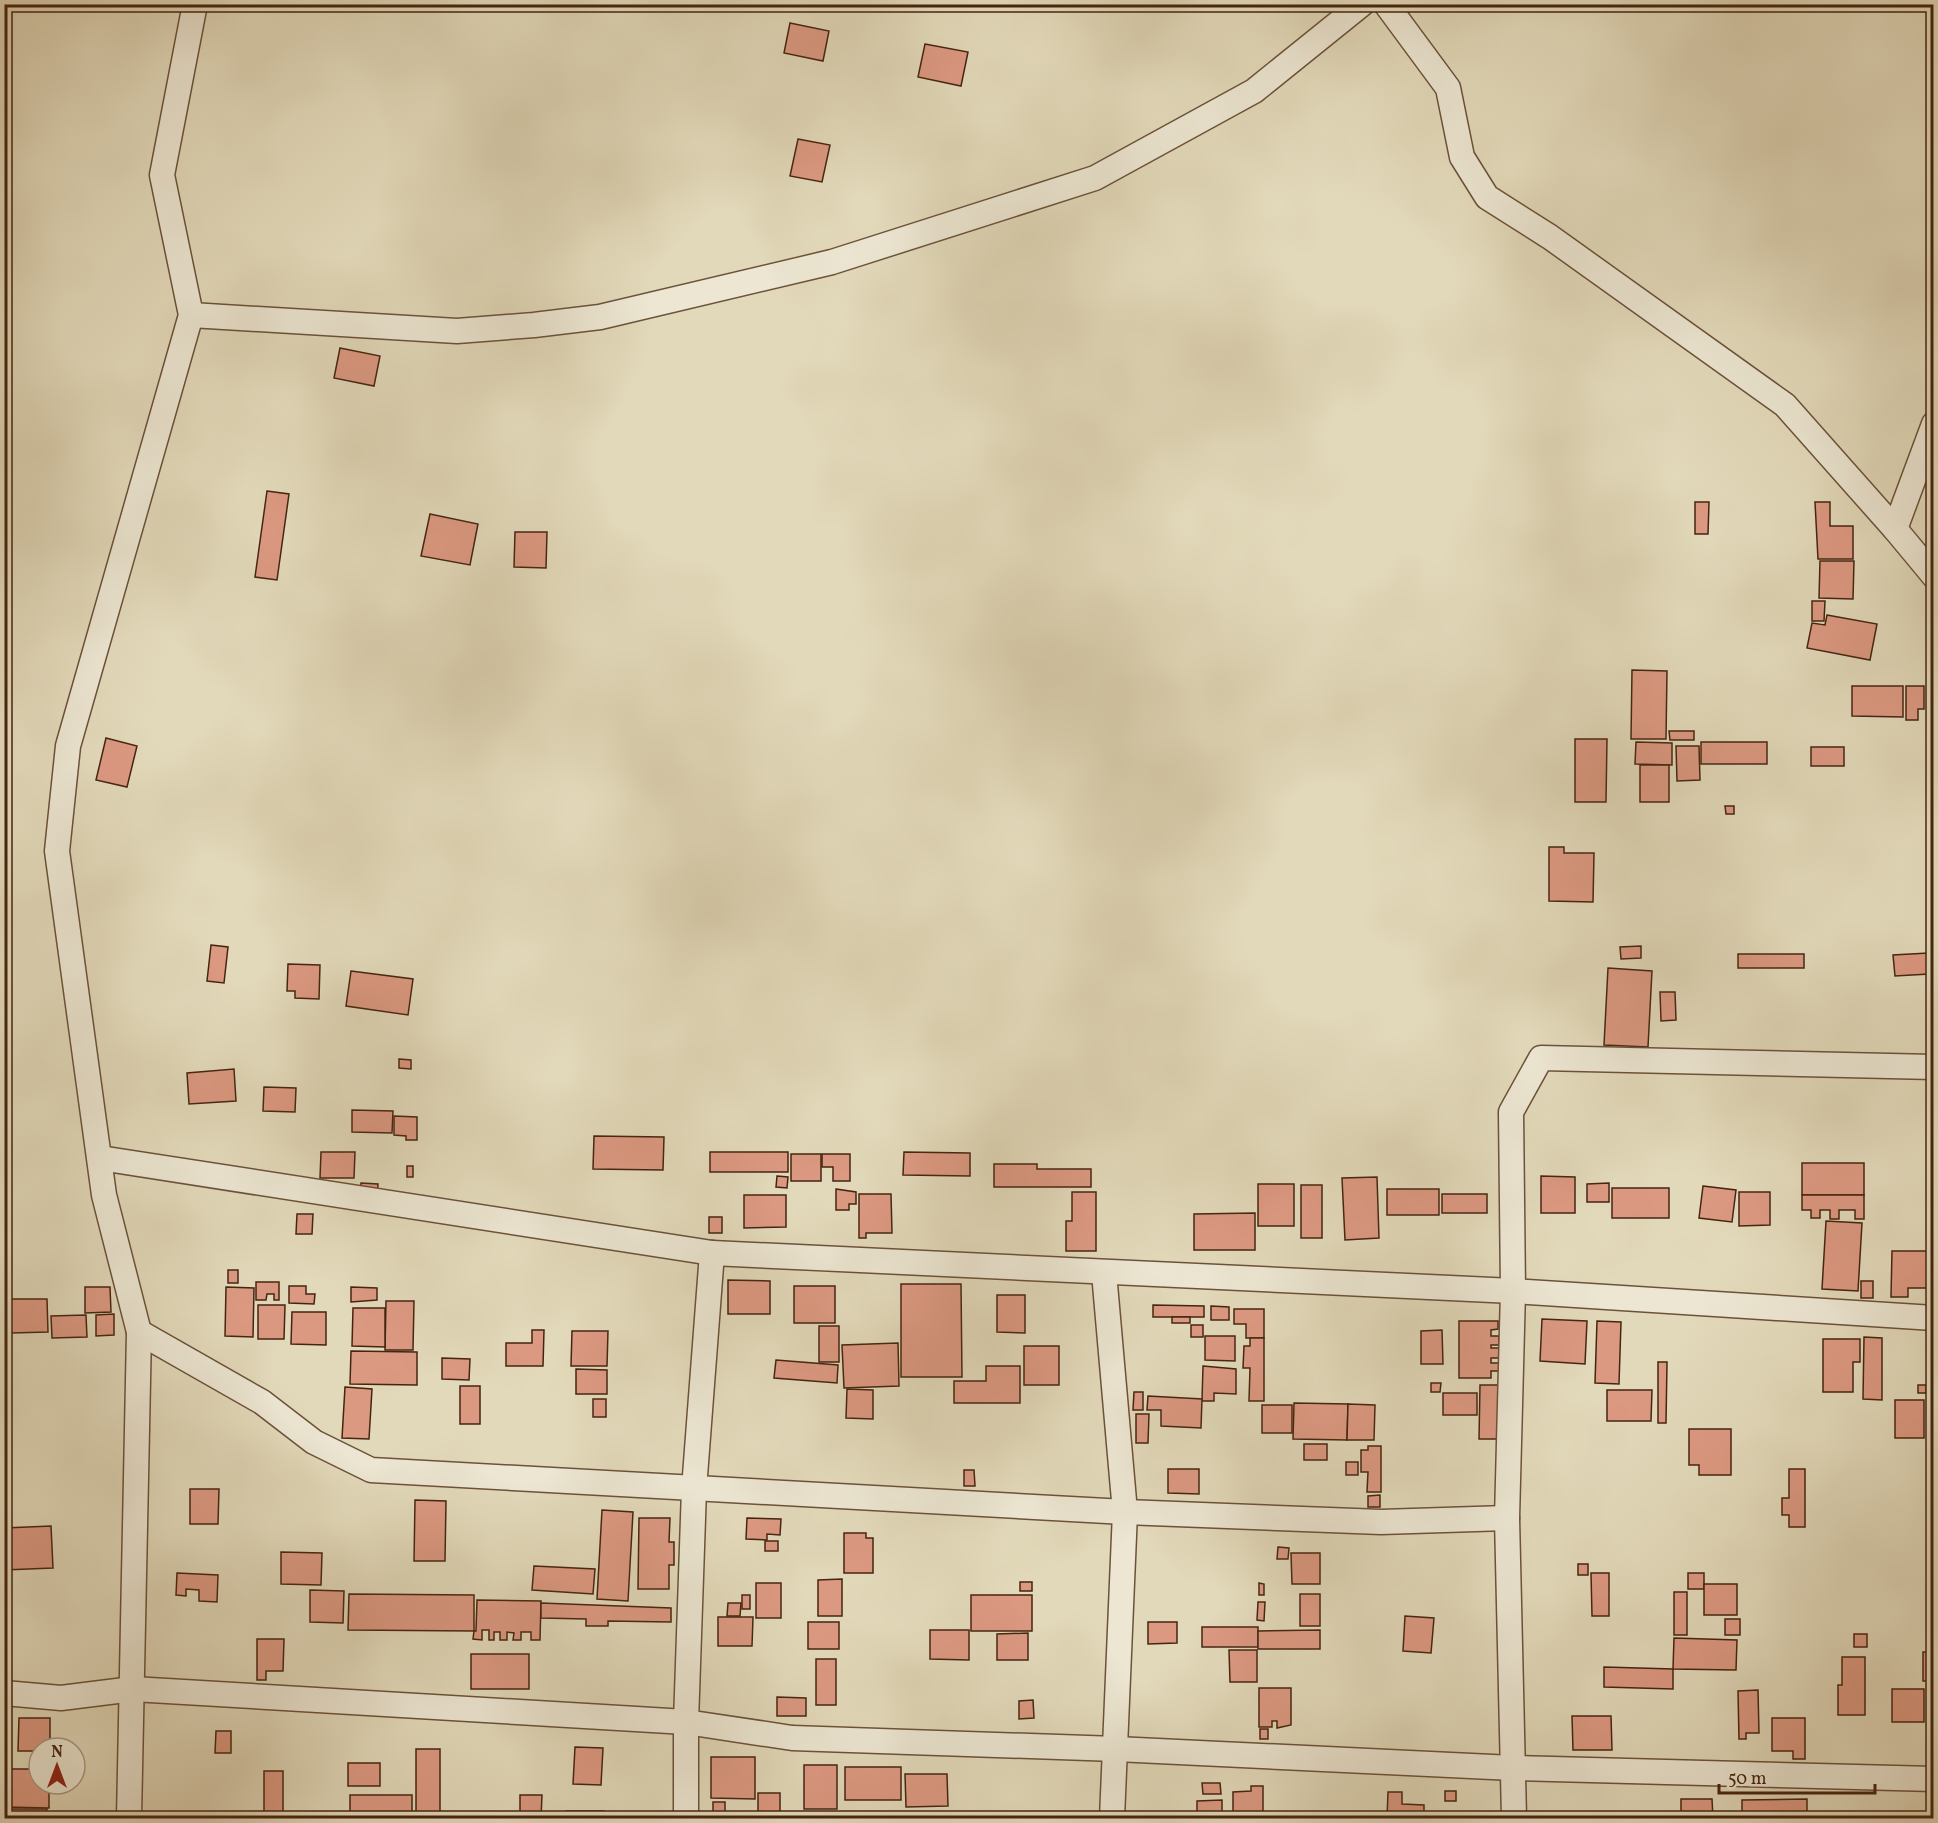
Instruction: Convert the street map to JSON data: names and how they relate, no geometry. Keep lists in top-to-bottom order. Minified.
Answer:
{"scale_bar":"50 m","north":"top"}
